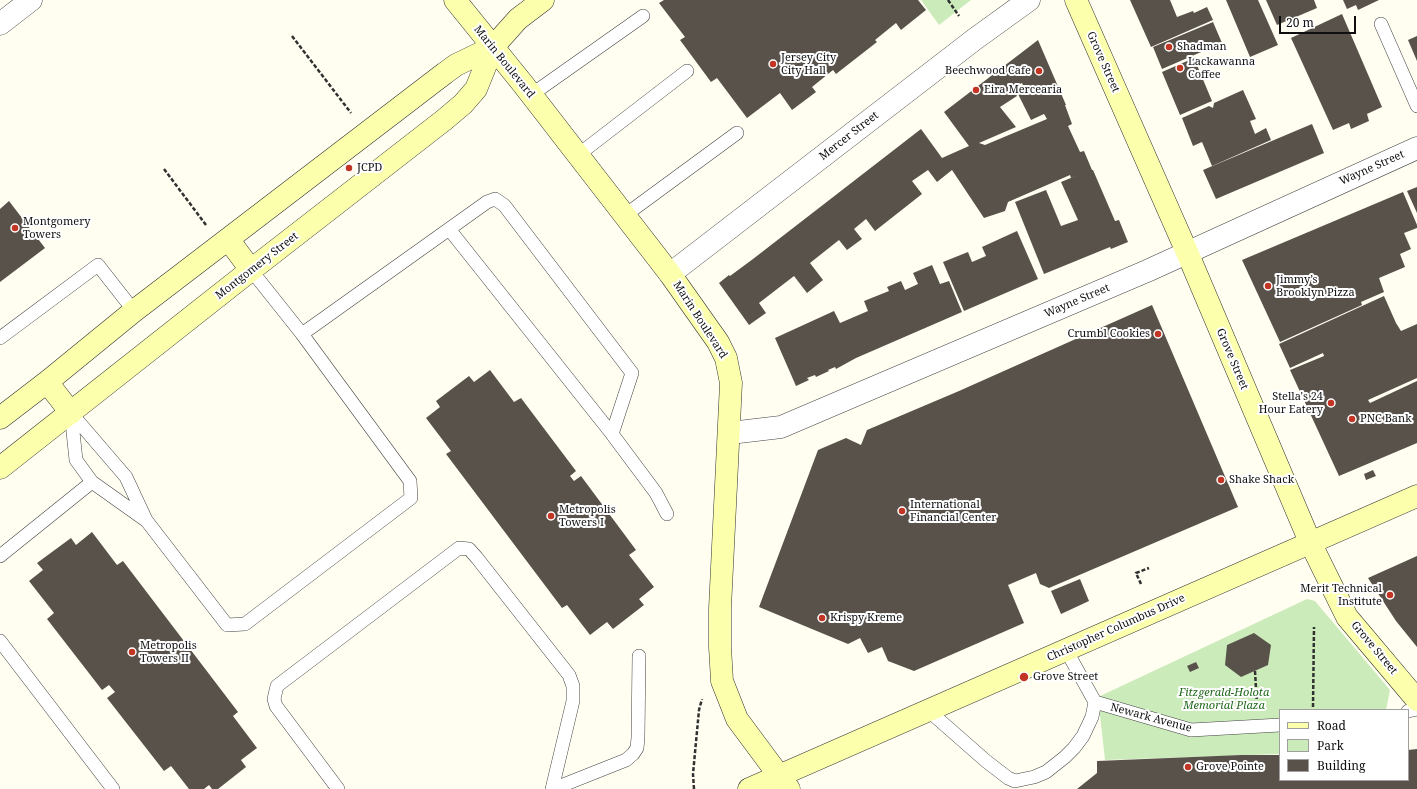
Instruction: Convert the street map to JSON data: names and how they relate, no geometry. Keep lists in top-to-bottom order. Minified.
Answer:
{"streets":{"street":["Marin Boulevard","Grove Street","Mercer Street","Wayne Street","Montgomery Street","Christopher Columbus Drive"],"lane":["Newark Avenue"]},"crossings":[["Marin Boulevard","Mercer Street"],["Marin Boulevard","Wayne Street"],["Marin Boulevard","Montgomery Street"],["Marin Boulevard","Christopher Columbus Drive"],["Grove Street","Wayne Street"],["Grove Street","Christopher Columbus Drive"]],"parks":["Fitzgerald-Holota Memorial Plaza"],"places":["Shadman","Jersey City City Hall","Lackawanna Coffee","Beechwood Cafe","Eira Mercearia","JCPD","Montgomery Towers","Jimmy’s Brooklyn Pizza","Crumbl Cookies","Stella's 24 Hour Eatery","PNC Bank","Shake Shack","International Financial Center","Metropolis Towers I","Merit Technical Institute","Krispy Kreme","Metropolis Towers II","Grove Street","Grove Pointe"],"legend":["Road","Park","Building"],"scale_bar":"20 m"}
